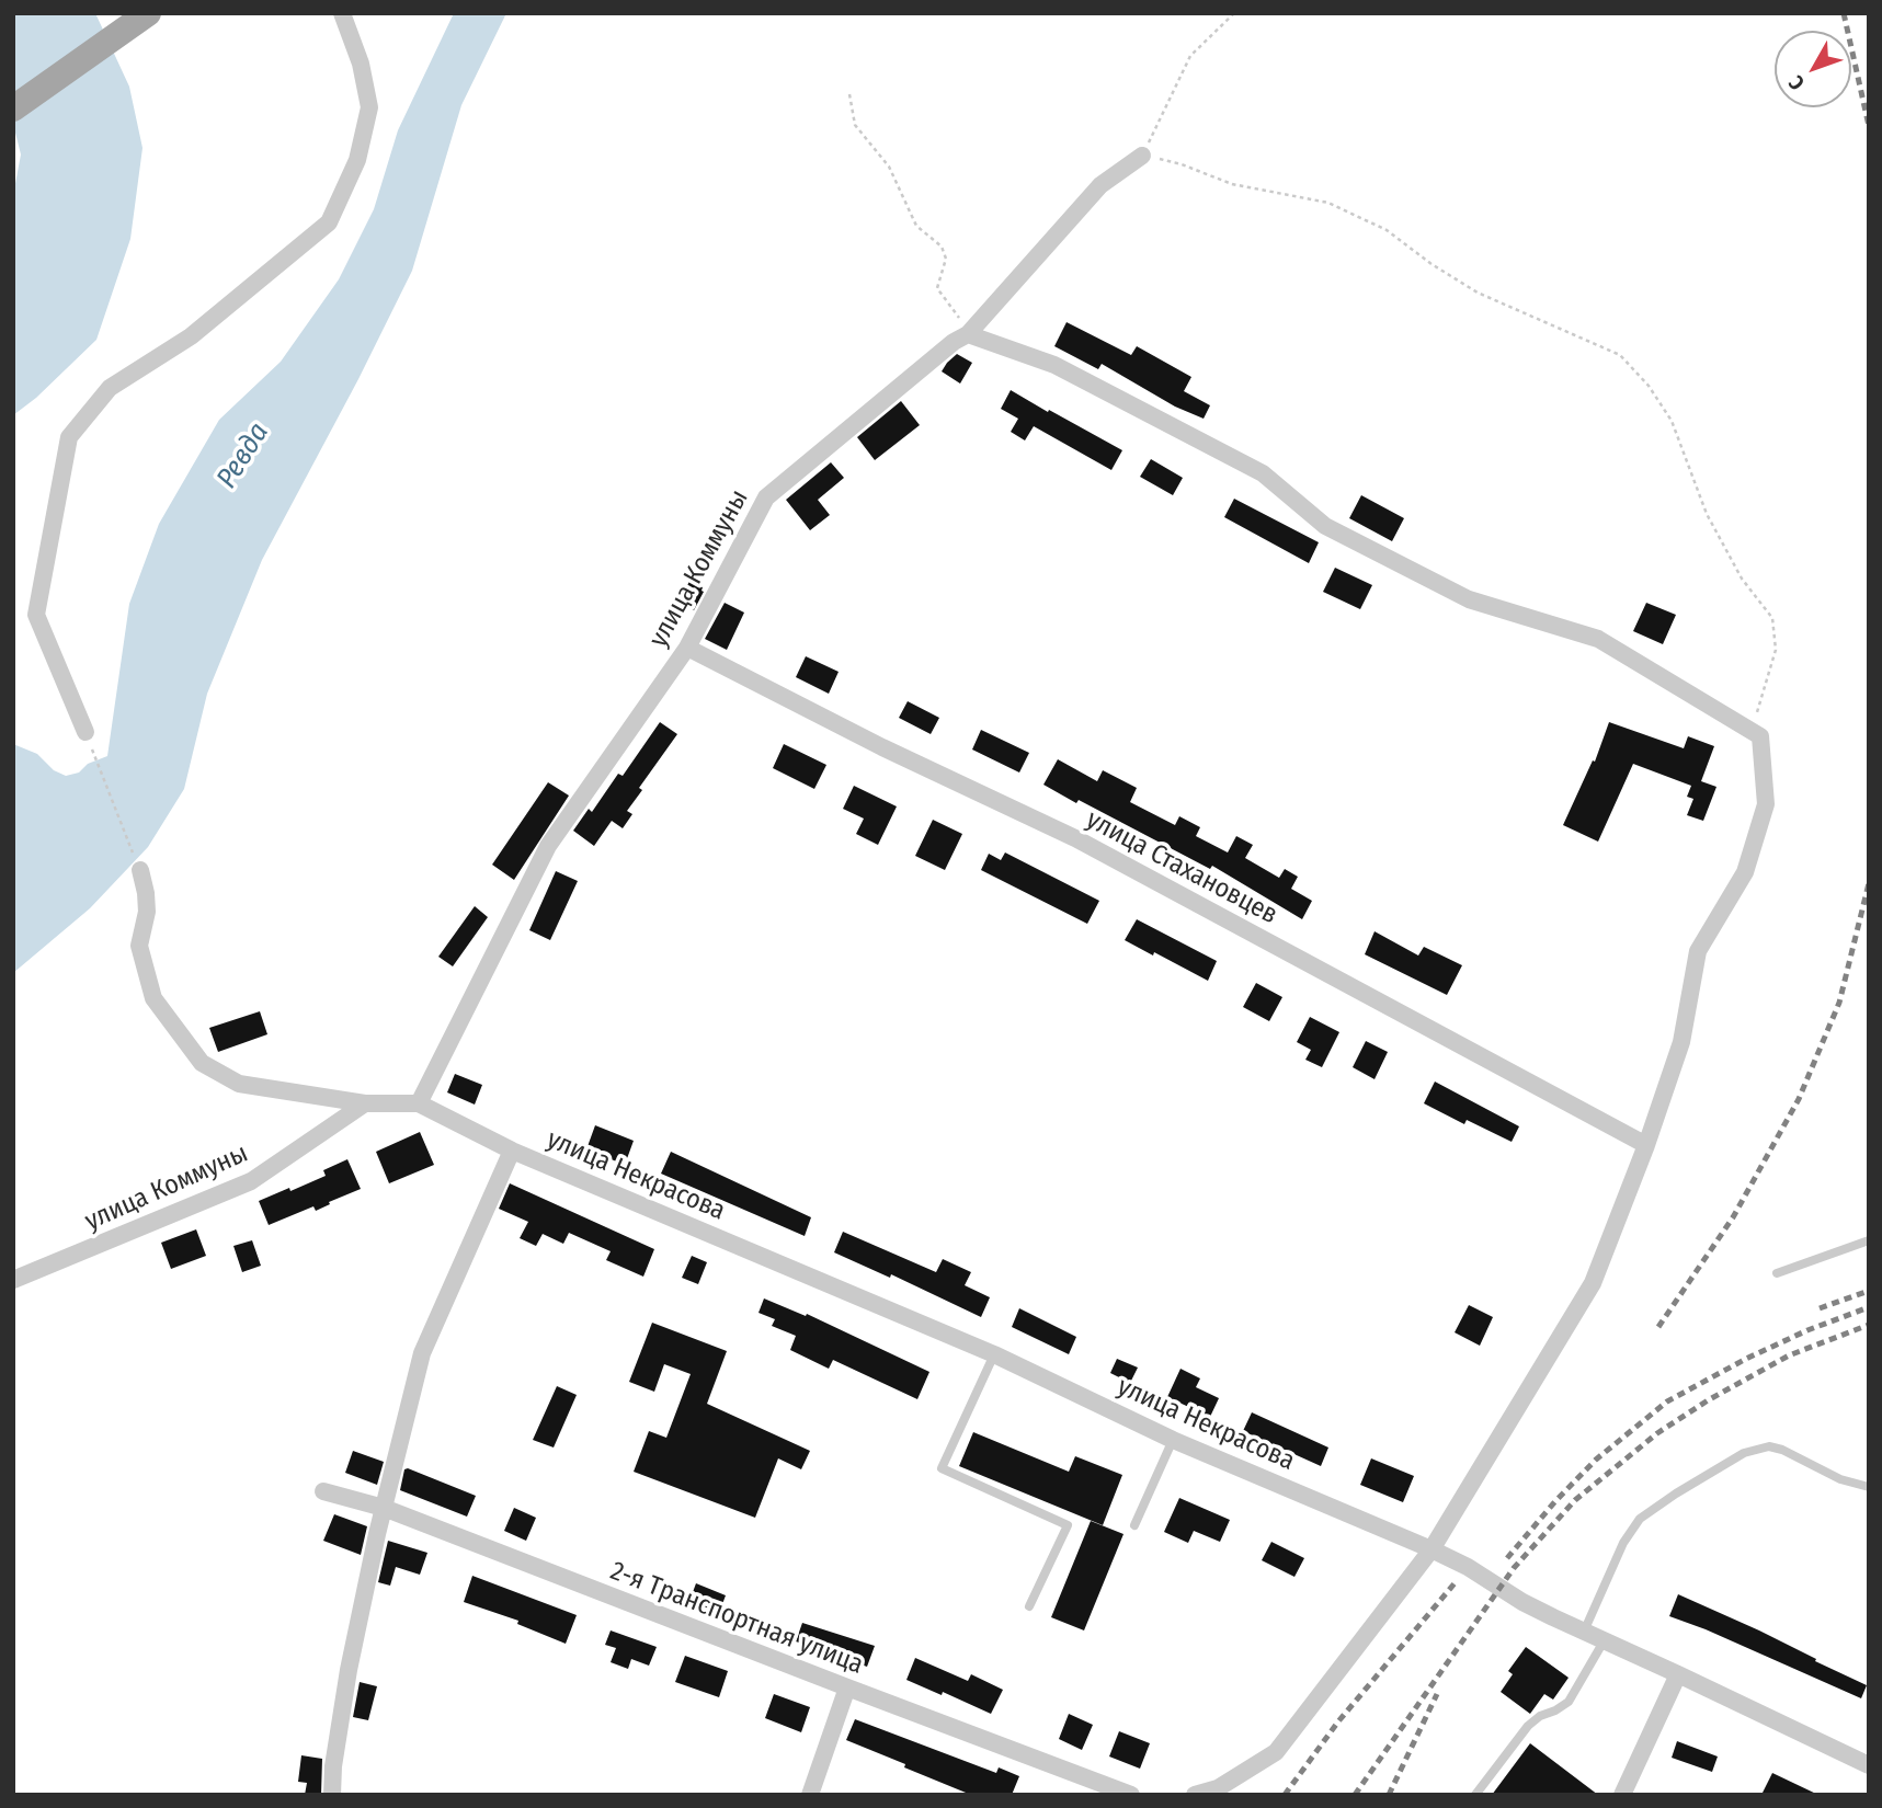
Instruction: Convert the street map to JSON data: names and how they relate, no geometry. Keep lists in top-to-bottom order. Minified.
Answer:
{"streets":{"street":["улица Коммуны","улица Стахановцев","улица Некрасова","2-я Транспортная улица"]},"crossings":[["улица Коммуны","улица Стахановцев"]],"water":["Ревда"],"north":"bottom left"}
